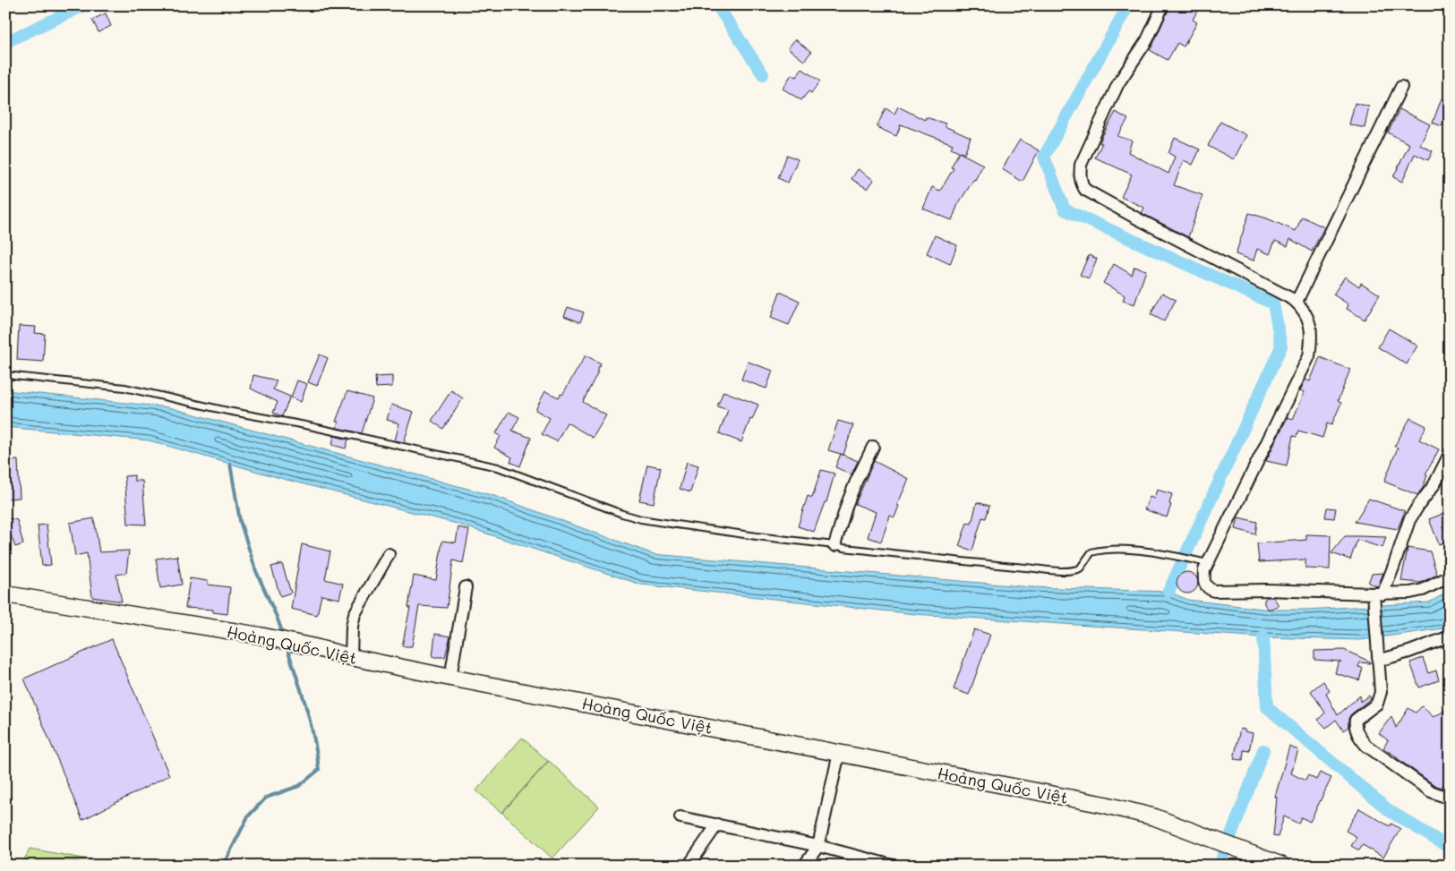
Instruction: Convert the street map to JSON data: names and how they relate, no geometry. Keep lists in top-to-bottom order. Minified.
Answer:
{"streets":{"street":["Hoàng Quốc Việt"]}}
